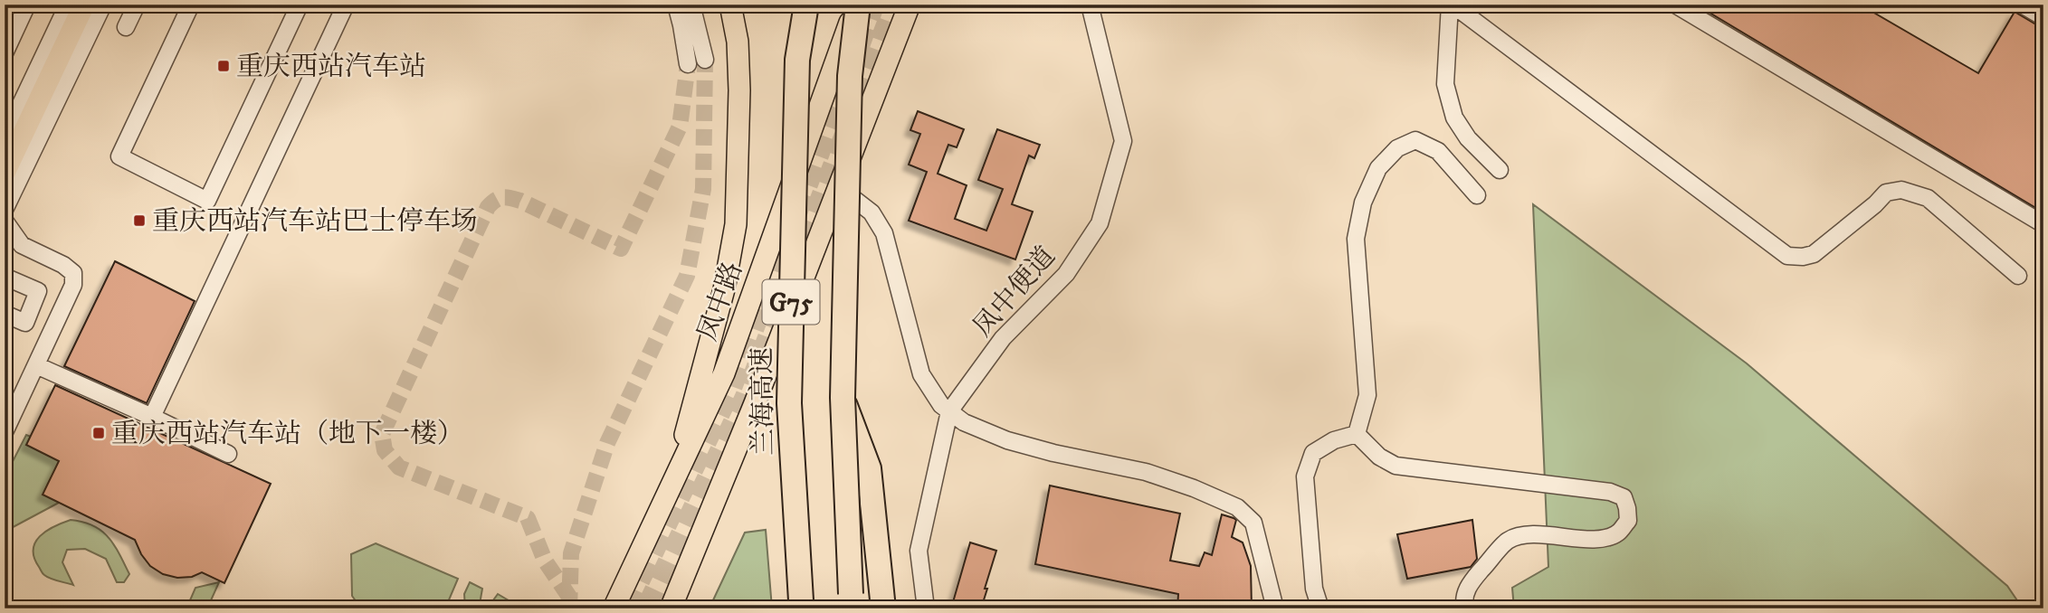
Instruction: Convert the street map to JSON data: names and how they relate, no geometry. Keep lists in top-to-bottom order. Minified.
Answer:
{"streets":{"highway":["G75","兰海高速"],"main road":["凤中路"],"street":["凤中便道"]},"crossings":[["凤中路","G75"]],"places":{"transit":["重庆西站汽车站","重庆西站汽车站巴士停车场","重庆西站汽车站（地下一楼）"]}}
